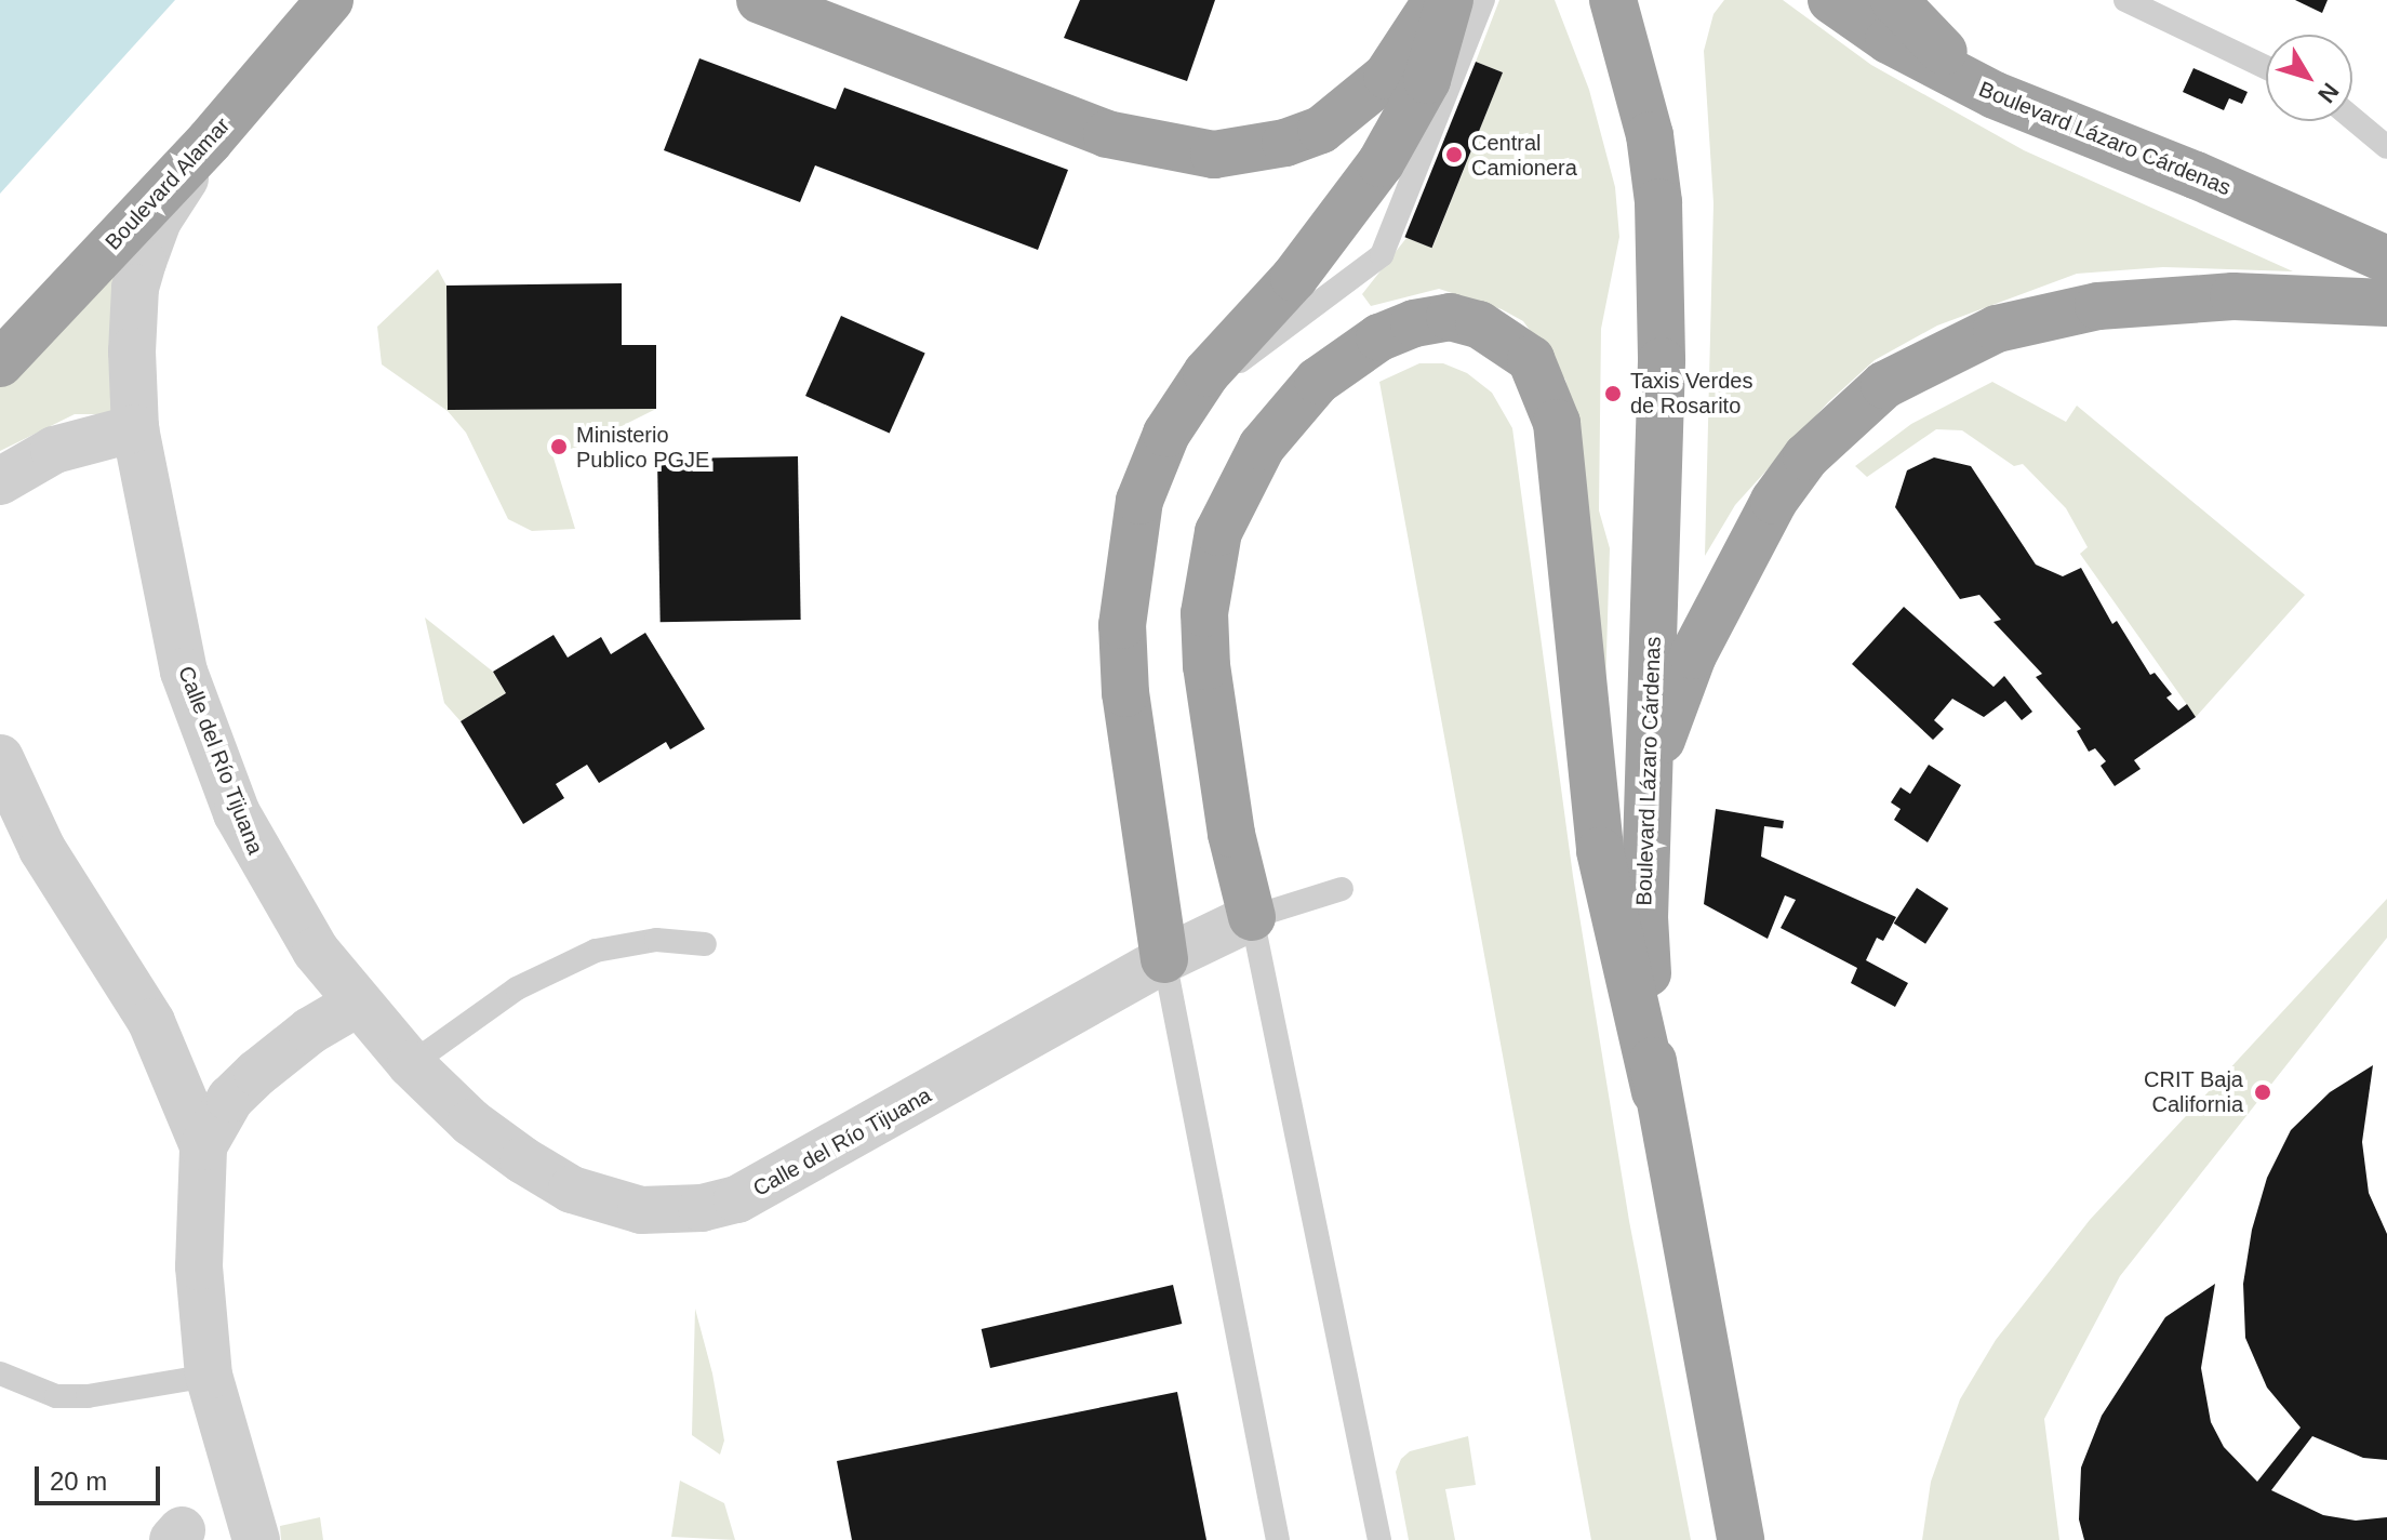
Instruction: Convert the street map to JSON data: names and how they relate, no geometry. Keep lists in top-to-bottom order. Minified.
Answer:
{"streets":{"highway":["Boulevard Lázaro Cárdenas","Boulevard Alamar"],"street":["Calle del Río Tijuana"]},"places":["Central Camionera","Taxis Verdes de Rosarito","Ministerio Publico PGJE","CRIT Baja California"],"scale_bar":"20 m","north":"bottom right"}
